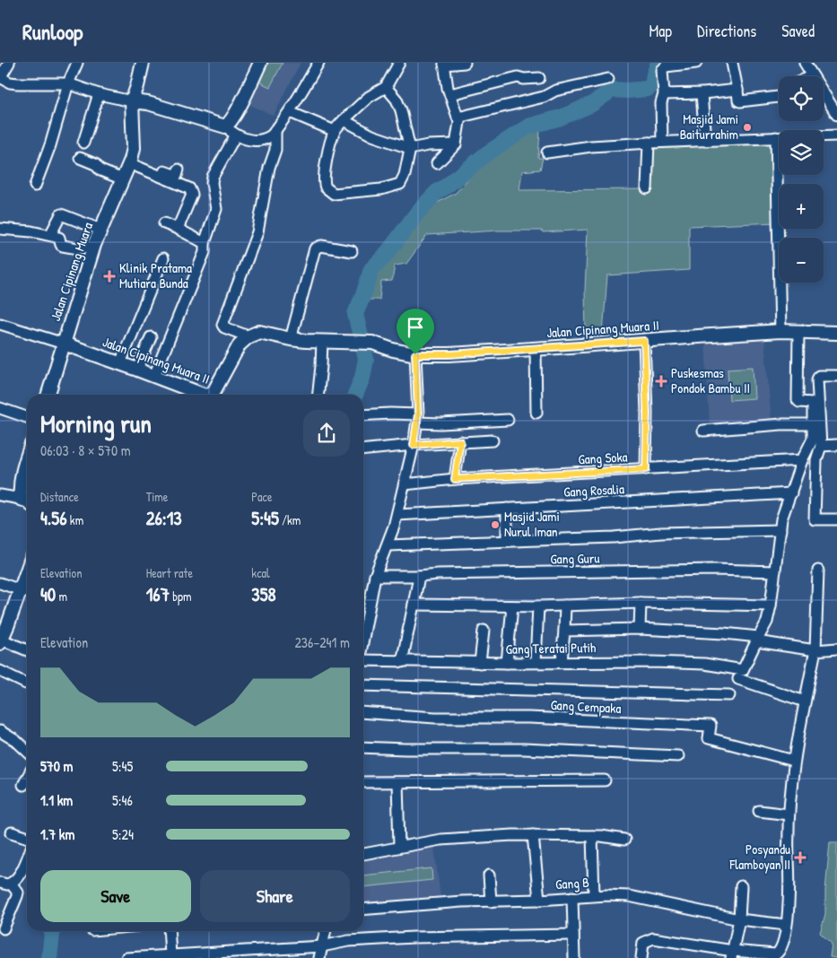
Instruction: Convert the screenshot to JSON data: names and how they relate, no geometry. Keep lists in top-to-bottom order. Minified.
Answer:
{"streets":{"street":["Jalan Cipinang Muara","Jalan Cipinang Muara II","Gang Soka","Gang Rosalia","Gang Guru","Gang Teratai Putih","Gang Cempaka","Gang B"]},"crossings":[["Jalan Cipinang Muara","Jalan Cipinang Muara II"]],"places":{"other":["Masjid Jami Baiturrahim","Masjid Jami Nurul Iman"],"health":["Klinik Pratama Mutiara Bunda","Puskesmas Pondok Bambu II","Posyandu Flamboyan II"]},"page":{"header":"Runloop","nav":["Map","Directions","Saved"],"map_buttons":["+","−"],"heading":["Morning run","06:03 · 8 × 570 m"],"stats":[["Distance","4.56 km"],["Time","26:13"],["Pace","5:45 /km"],["Elevation","40 m"],["Heart rate","167 bpm"],["kcal","358"]],"chart":["Elevation","236–241 m"],"list":[{"name":"570 m","note":"5:45"},{"name":"1.1 km","note":"5:46"},{"name":"1.7 km","note":"5:24"}],"buttons":["Save","Share"]}}
